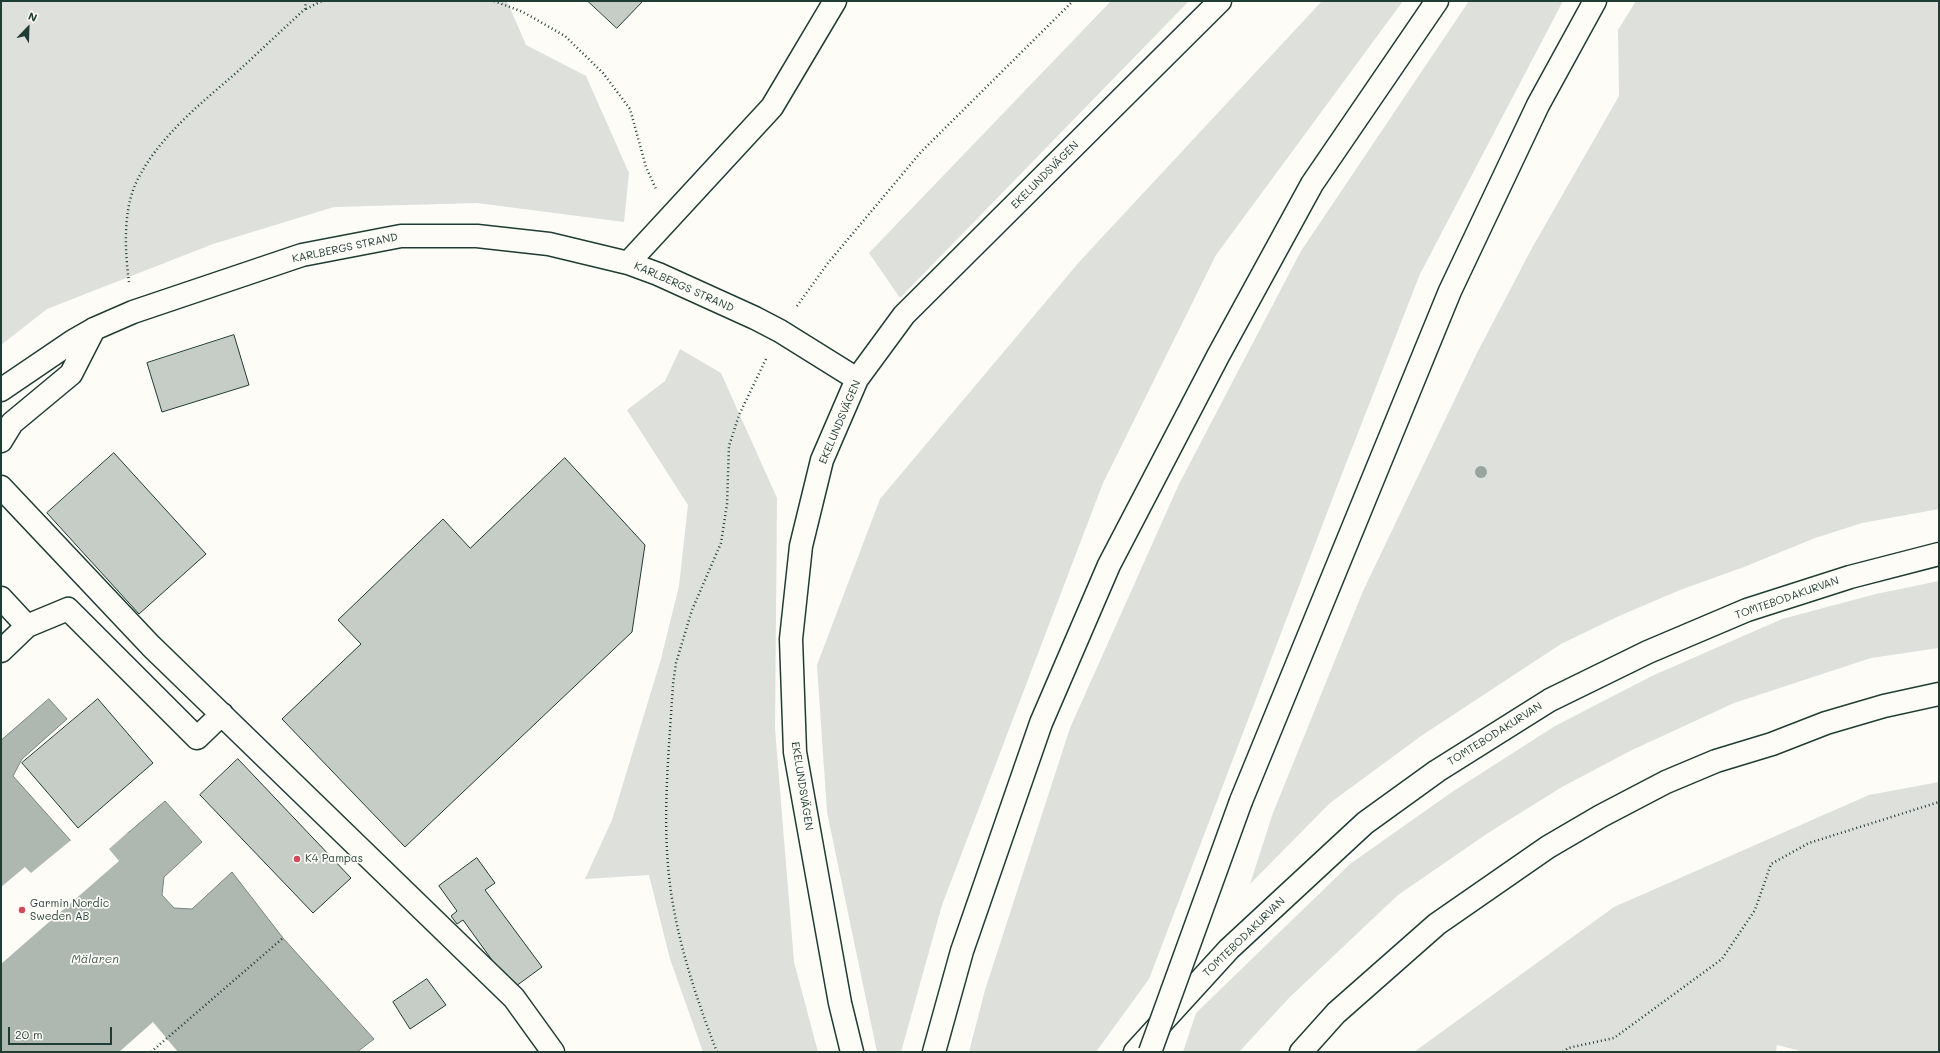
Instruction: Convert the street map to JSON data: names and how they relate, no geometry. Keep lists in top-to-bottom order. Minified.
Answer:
{"streets":{"main road":["EKELUNDSVÄGEN","KARLBERGS STRAND","TOMTEBODAKURVAN"]},"crossings":[["EKELUNDSVÄGEN","KARLBERGS STRAND"]],"water":["Mälaren"],"places":["K4 Pampas","Garmin Nordic Sweden AB"],"scale_bar":"20 m","north":"top right"}
